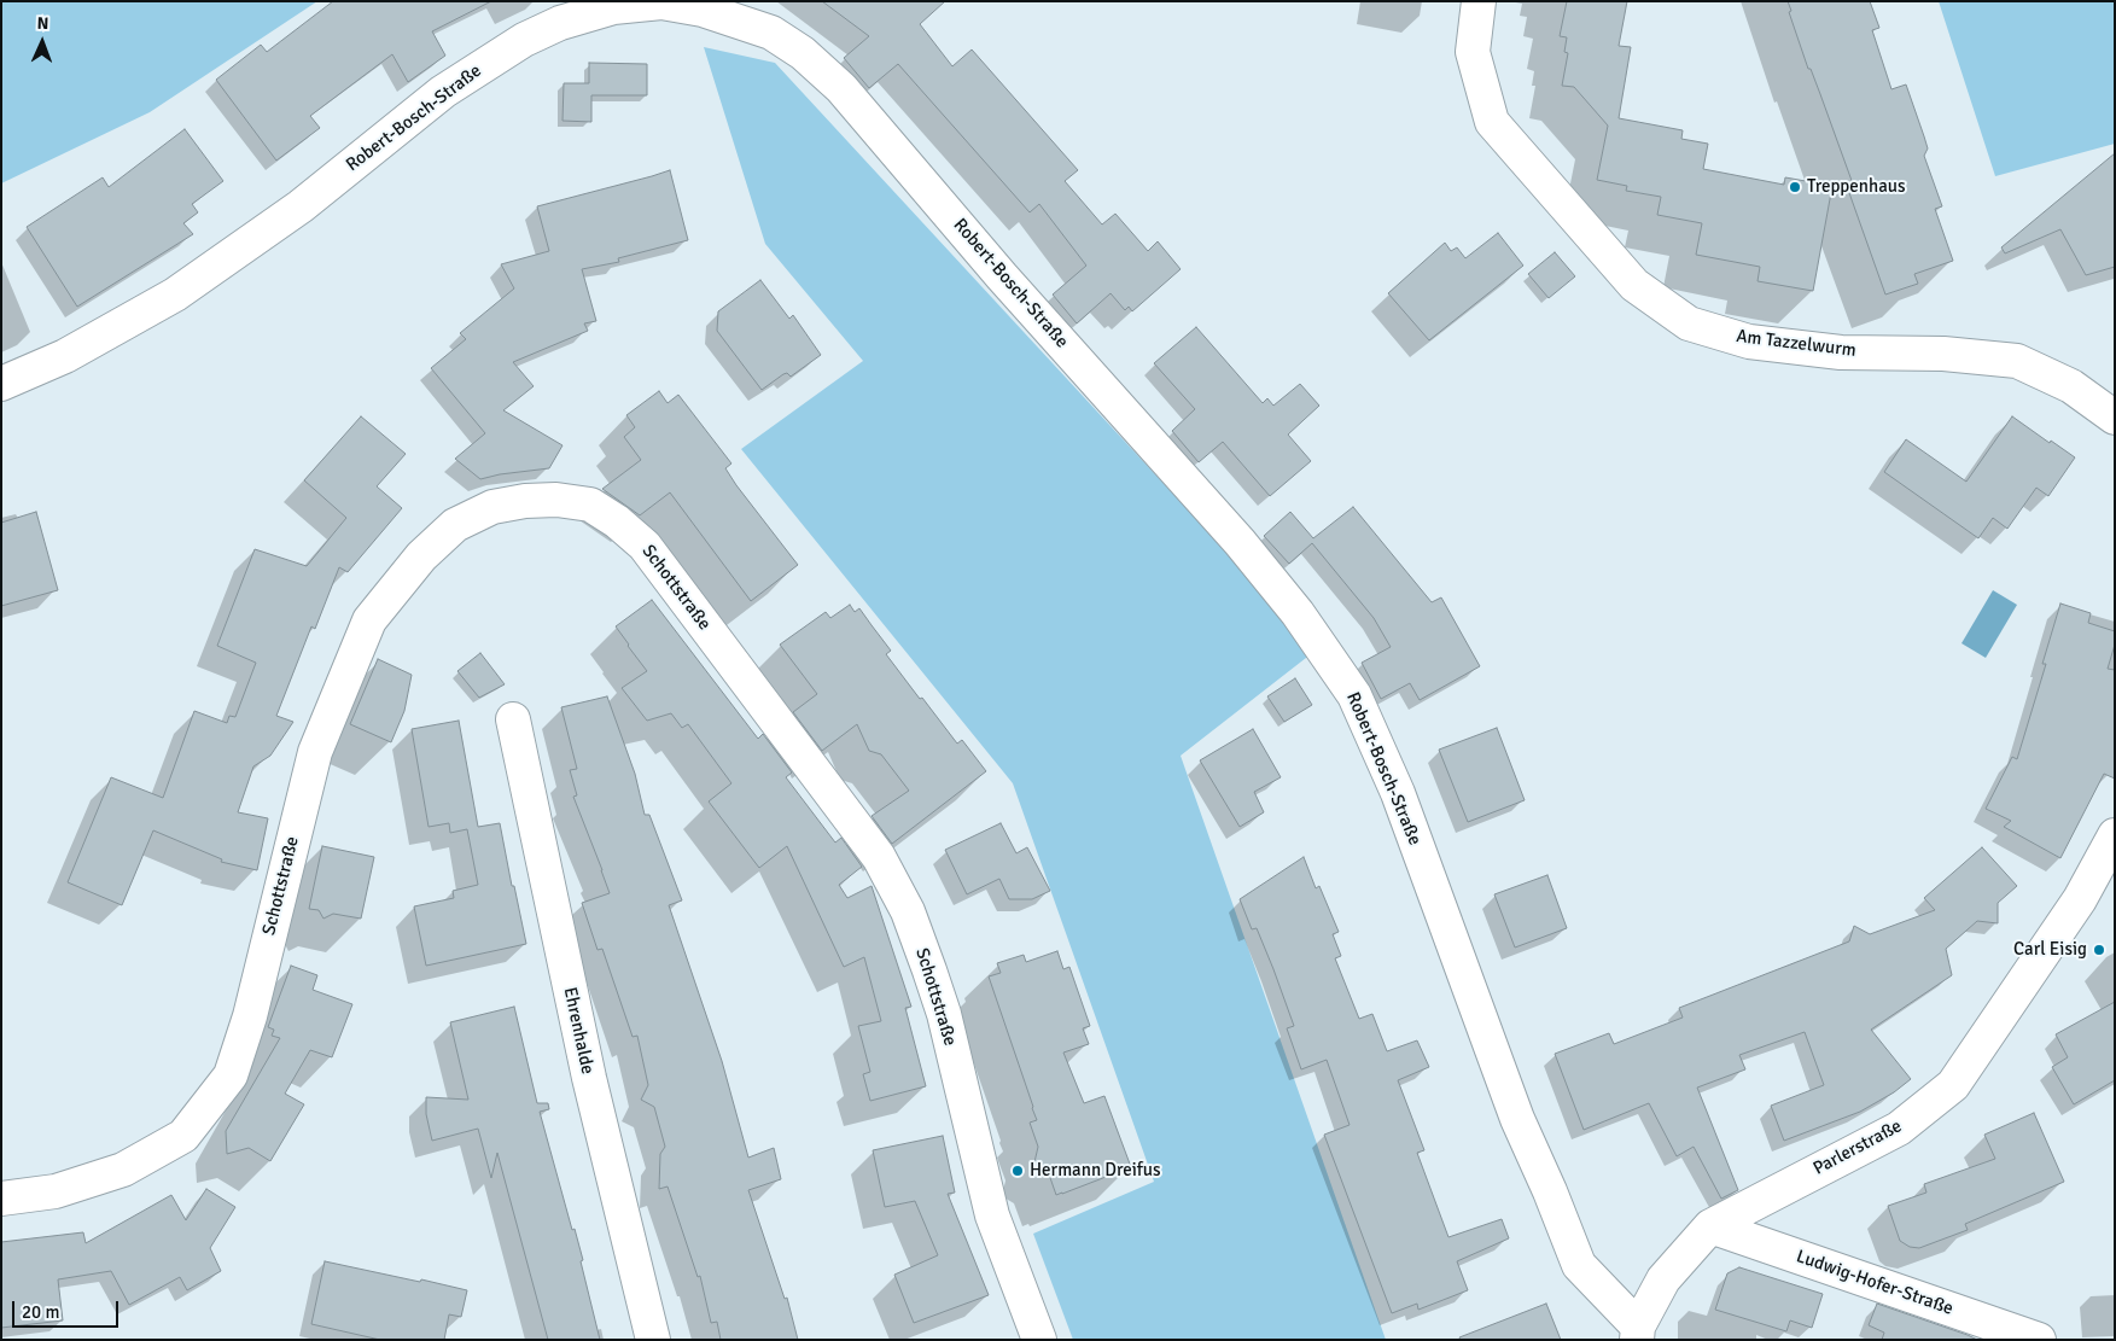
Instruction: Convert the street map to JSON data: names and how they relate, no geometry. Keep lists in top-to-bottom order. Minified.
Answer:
{"streets":{"street":["Robert-Bosch-Straße","Am Tazzelwurm","Schottstraße","Ehrenhalde","Parlerstraße","Ludwig-Hofer-Straße"]},"crossings":[["Robert-Bosch-Straße","Parlerstraße"],["Parlerstraße","Ludwig-Hofer-Straße"]],"places":["Treppenhaus","Carl Eisig","Hermann Dreifus"],"scale_bar":"20 m","north":"top"}
